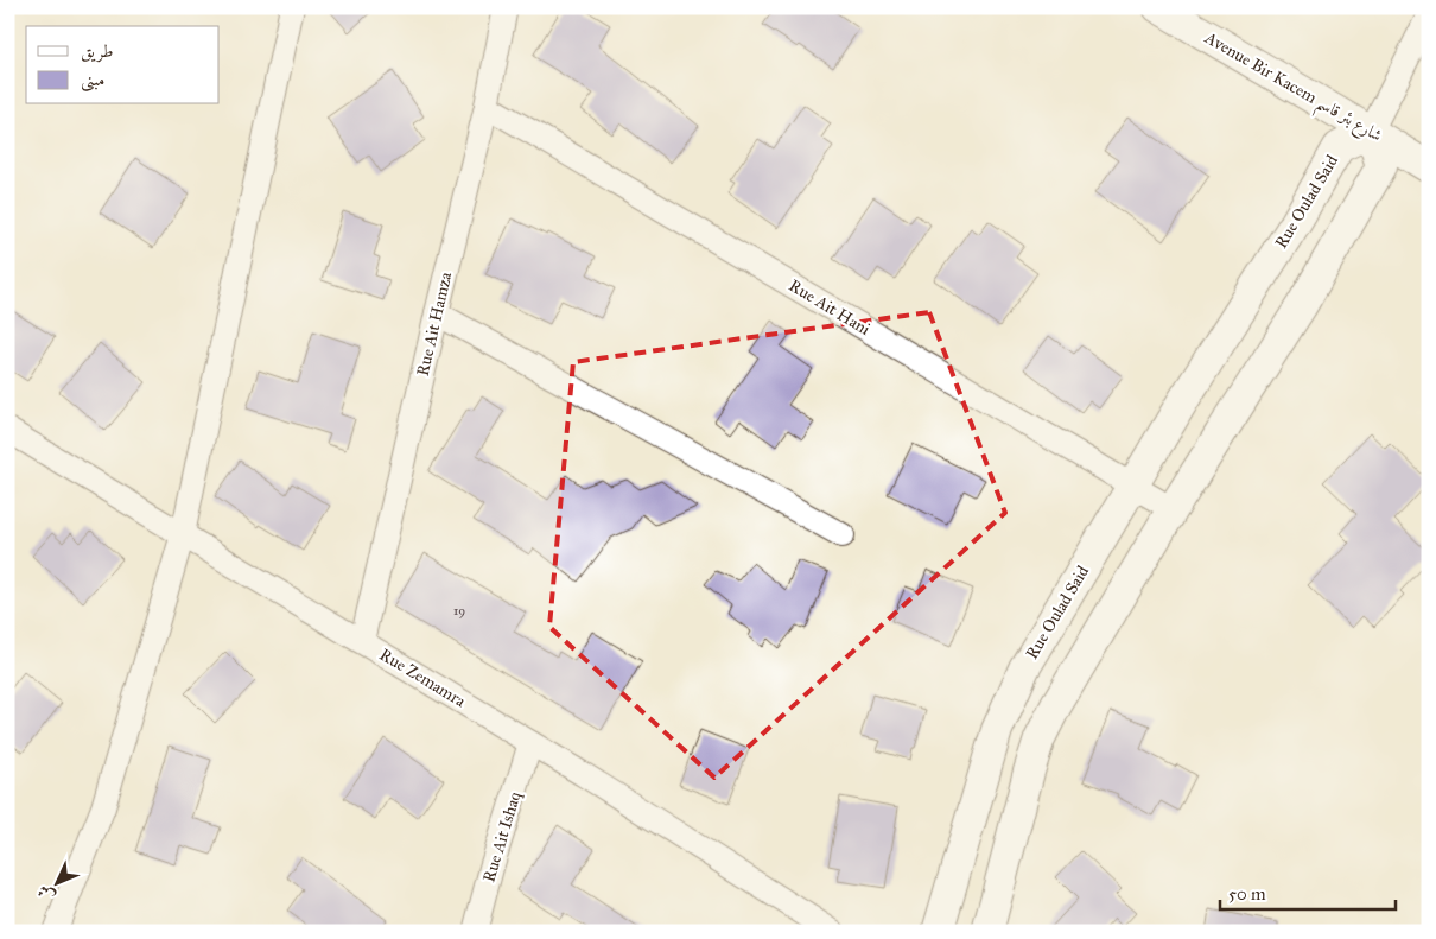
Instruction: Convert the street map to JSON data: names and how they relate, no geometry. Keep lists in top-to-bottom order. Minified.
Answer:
{"streets":{"street":["Avenue Bir Kacem شارع بئر قاسم","Rue Oulad Said","Rue Ait Hani","Rue Ait Hamza","Rue Zemamra","Rue Ait Ishaq"]},"crossings":[["Avenue Bir Kacem شارع بئر قاسم","Rue Oulad Said"],["Rue Oulad Said","Rue Ait Hani"],["Rue Ait Hani","Rue Ait Hamza"],["Rue Ait Hamza","Rue Zemamra"],["Rue Zemamra","Rue Ait Ishaq"]],"house_numbers":["19"],"legend":["طريق","مبنى"],"scale_bar":"50 m","north":"bottom left"}
